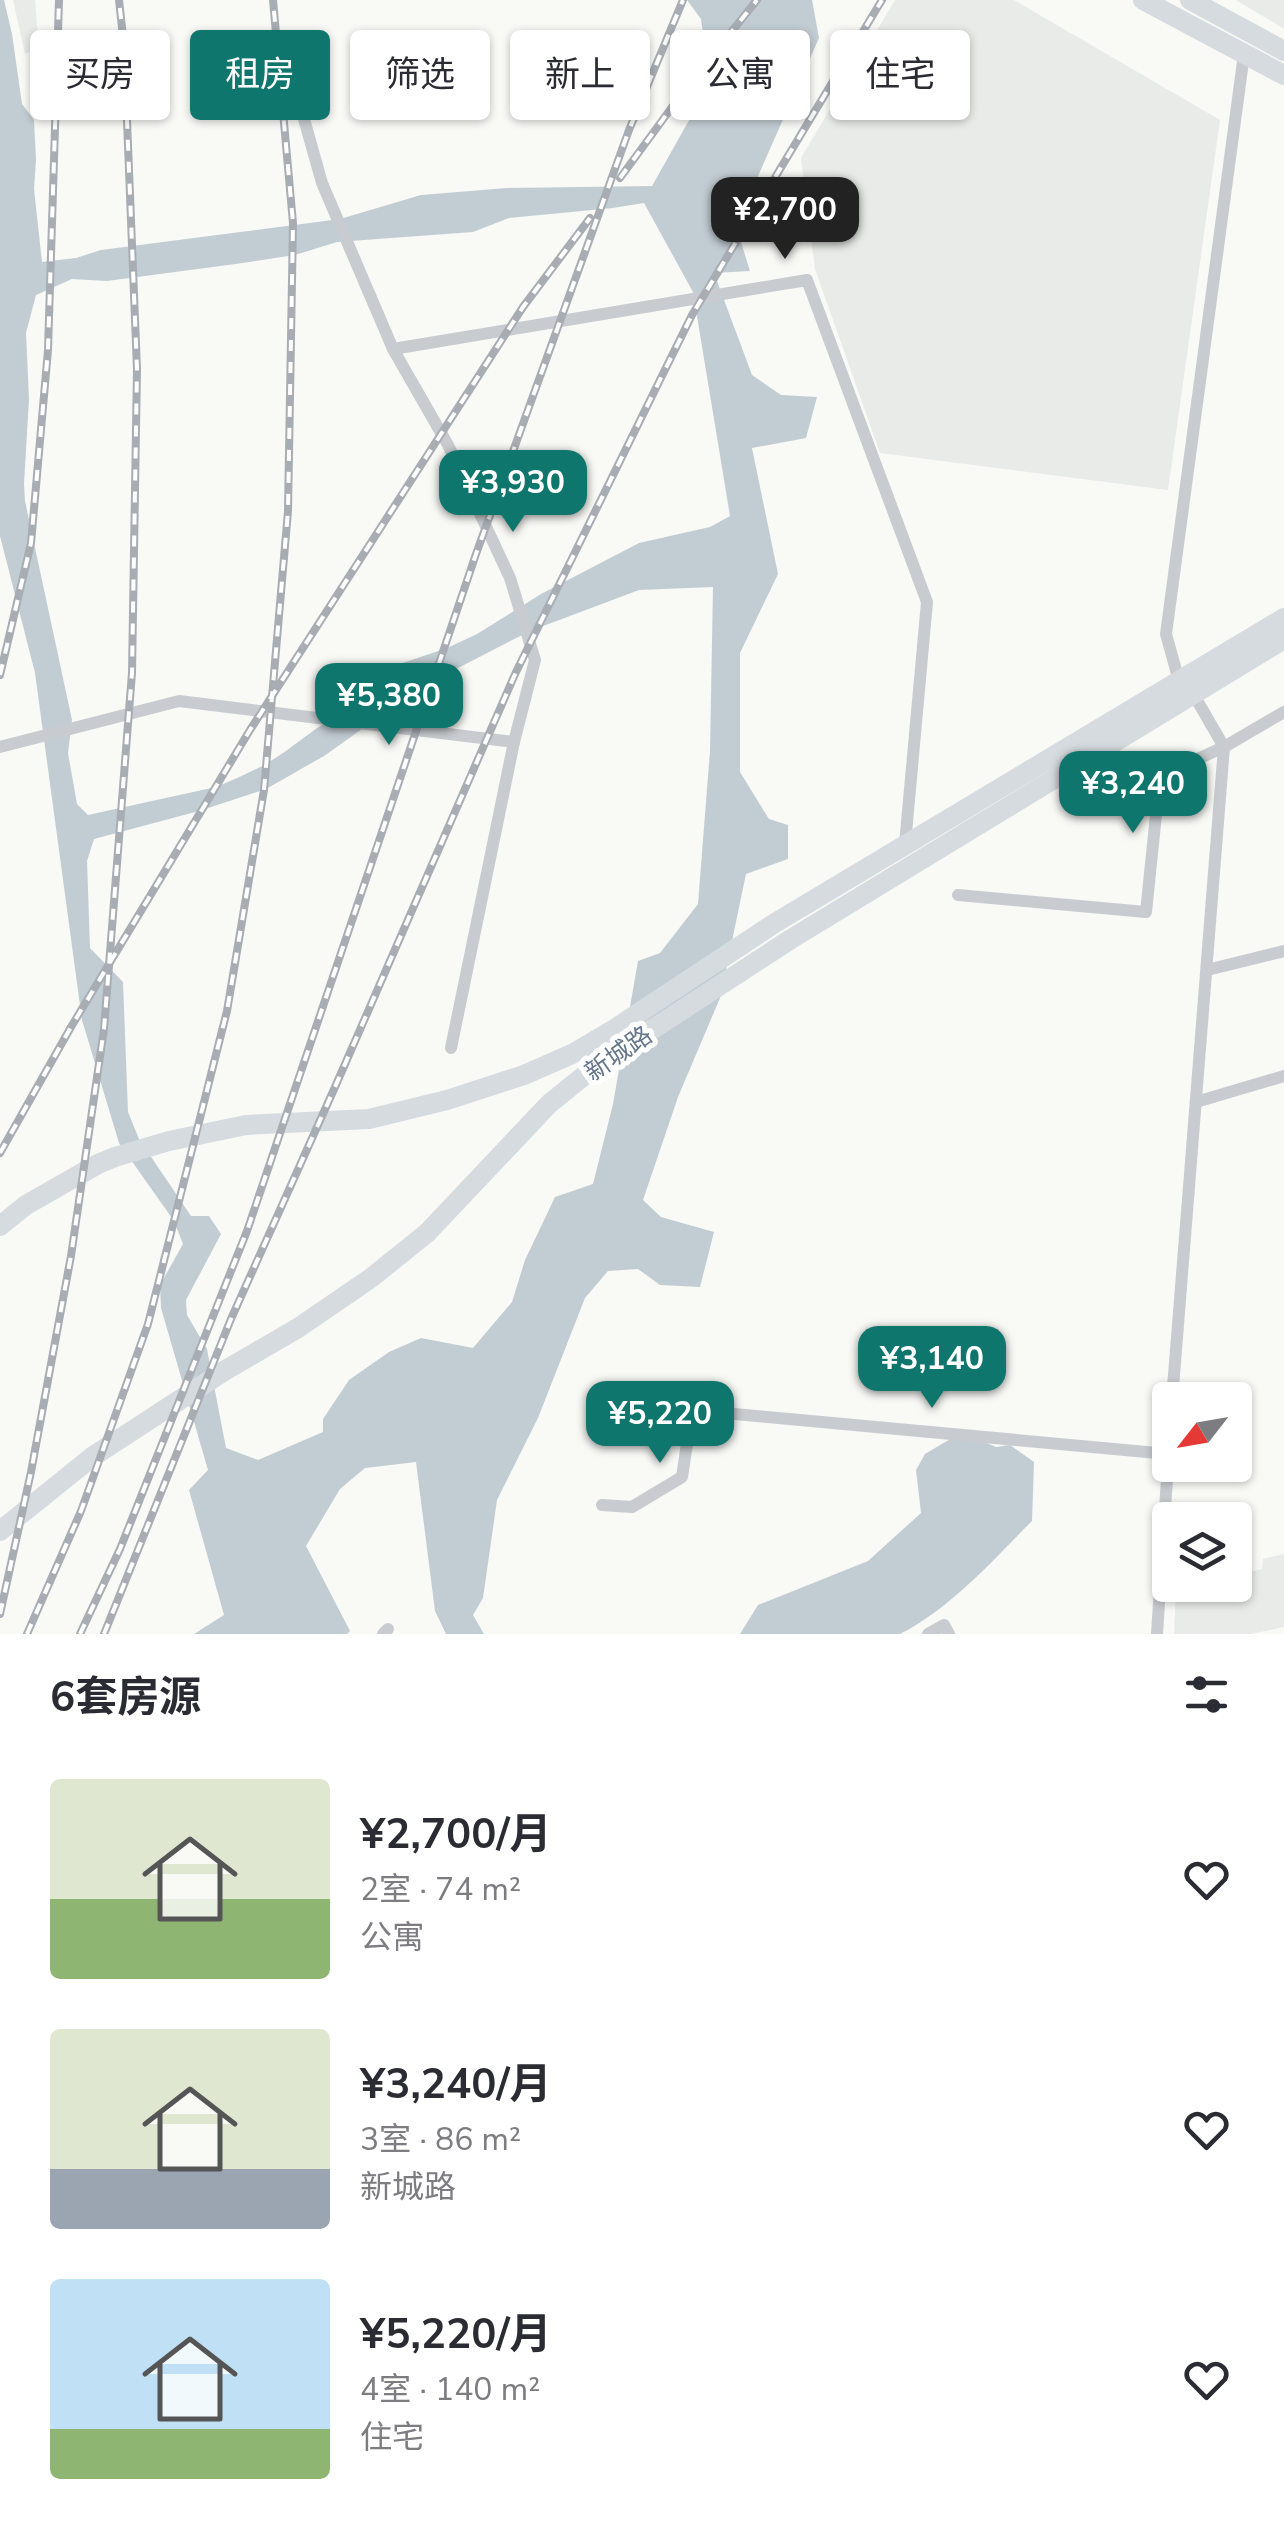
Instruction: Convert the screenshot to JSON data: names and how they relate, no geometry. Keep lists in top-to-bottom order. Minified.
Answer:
{"streets":{"main road":["新城路"]},"north":"bottom left","page":{"chip":["买房","租房","筛选","新上","公寓","住宅"],"price":["¥2,700","¥3,930","¥5,380","¥3,240","¥3,140","¥5,220"],"heading":"6套房源","list":[{"name":"¥2,700/月","note":"2室 · 74 m² · 公寓"},{"name":"¥3,240/月","note":"3室 · 86 m² · 新城路"},{"name":"¥5,220/月","note":"4室 · 140 m² · 住宅"}]}}
